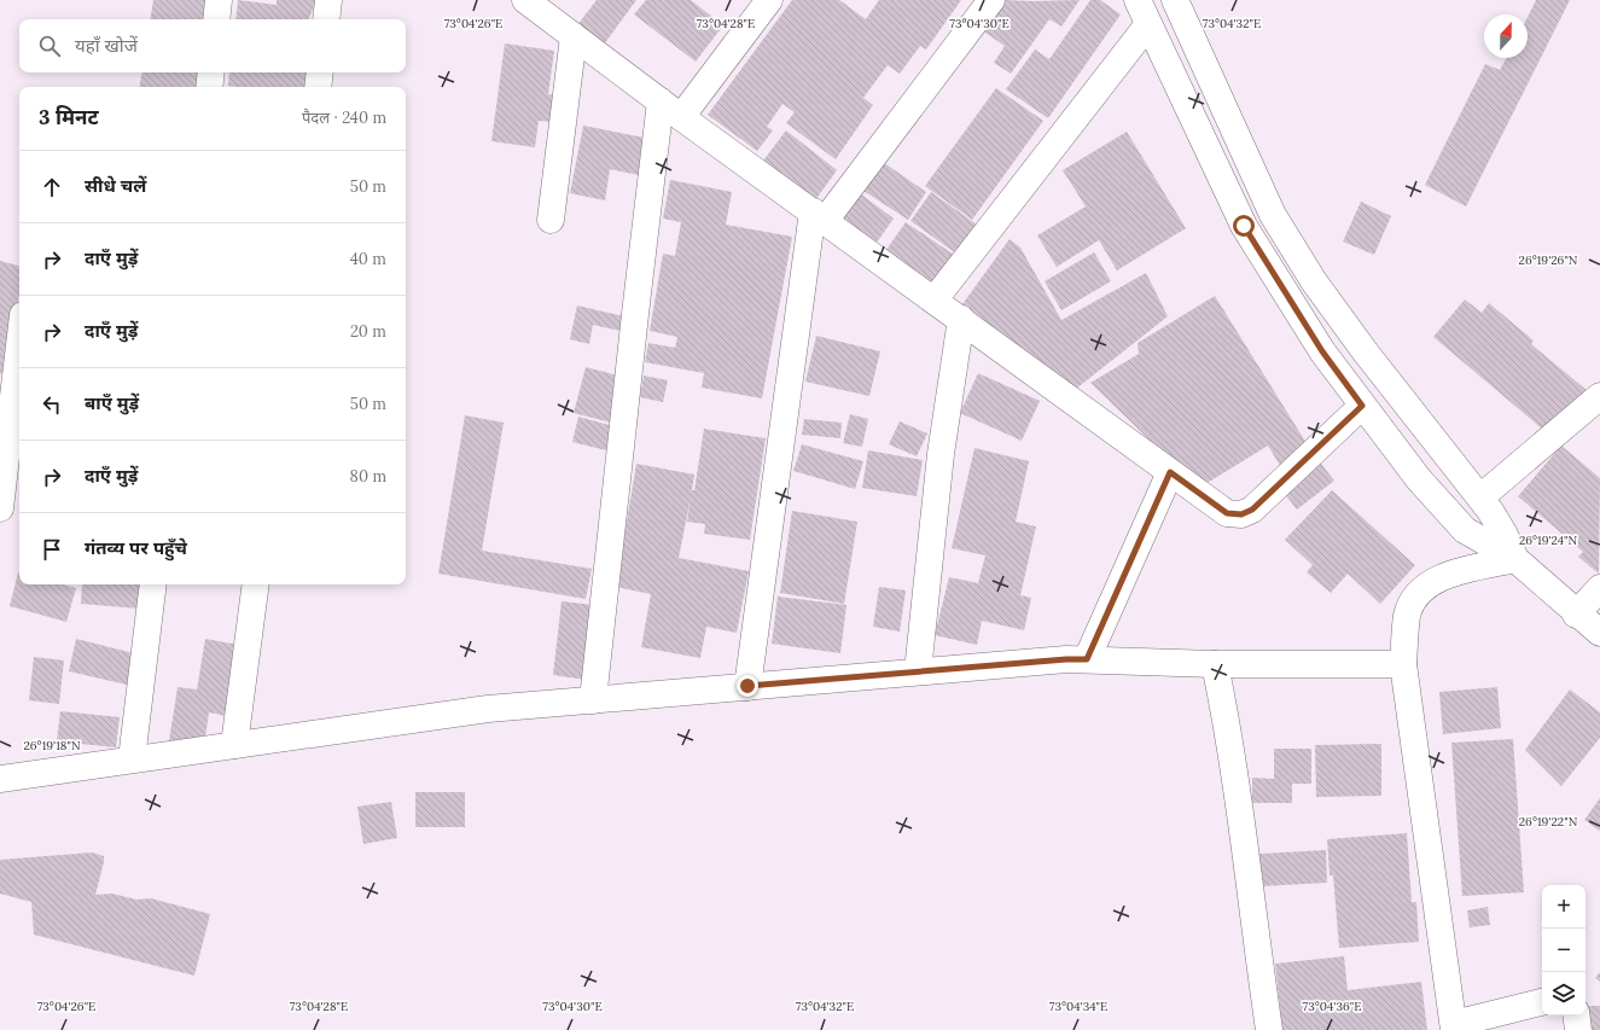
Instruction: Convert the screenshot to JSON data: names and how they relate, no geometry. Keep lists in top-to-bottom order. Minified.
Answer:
{"north":"top","page":{"search":"यहाँ खोजें","heading":["3 मिनट","पैदल · 240 m"],"list":[["सीधे चलें","50 m"],["दाएँ मुड़ें","40 m"],["दाएँ मुड़ें","20 m"],["बाएँ मुड़ें","50 m"],["दाएँ मुड़ें","80 m"],"गंतव्य पर पहुँचे"],"map_buttons":["+","−"]},"coordinates":["73°04'26\"E","73°04'28\"E","73°04'30\"E","73°04'32\"E","26°19'26\"N","26°19'24\"N","26°19'18\"N","26°19'22\"N","73°04'34\"E","73°04'36\"E"]}
